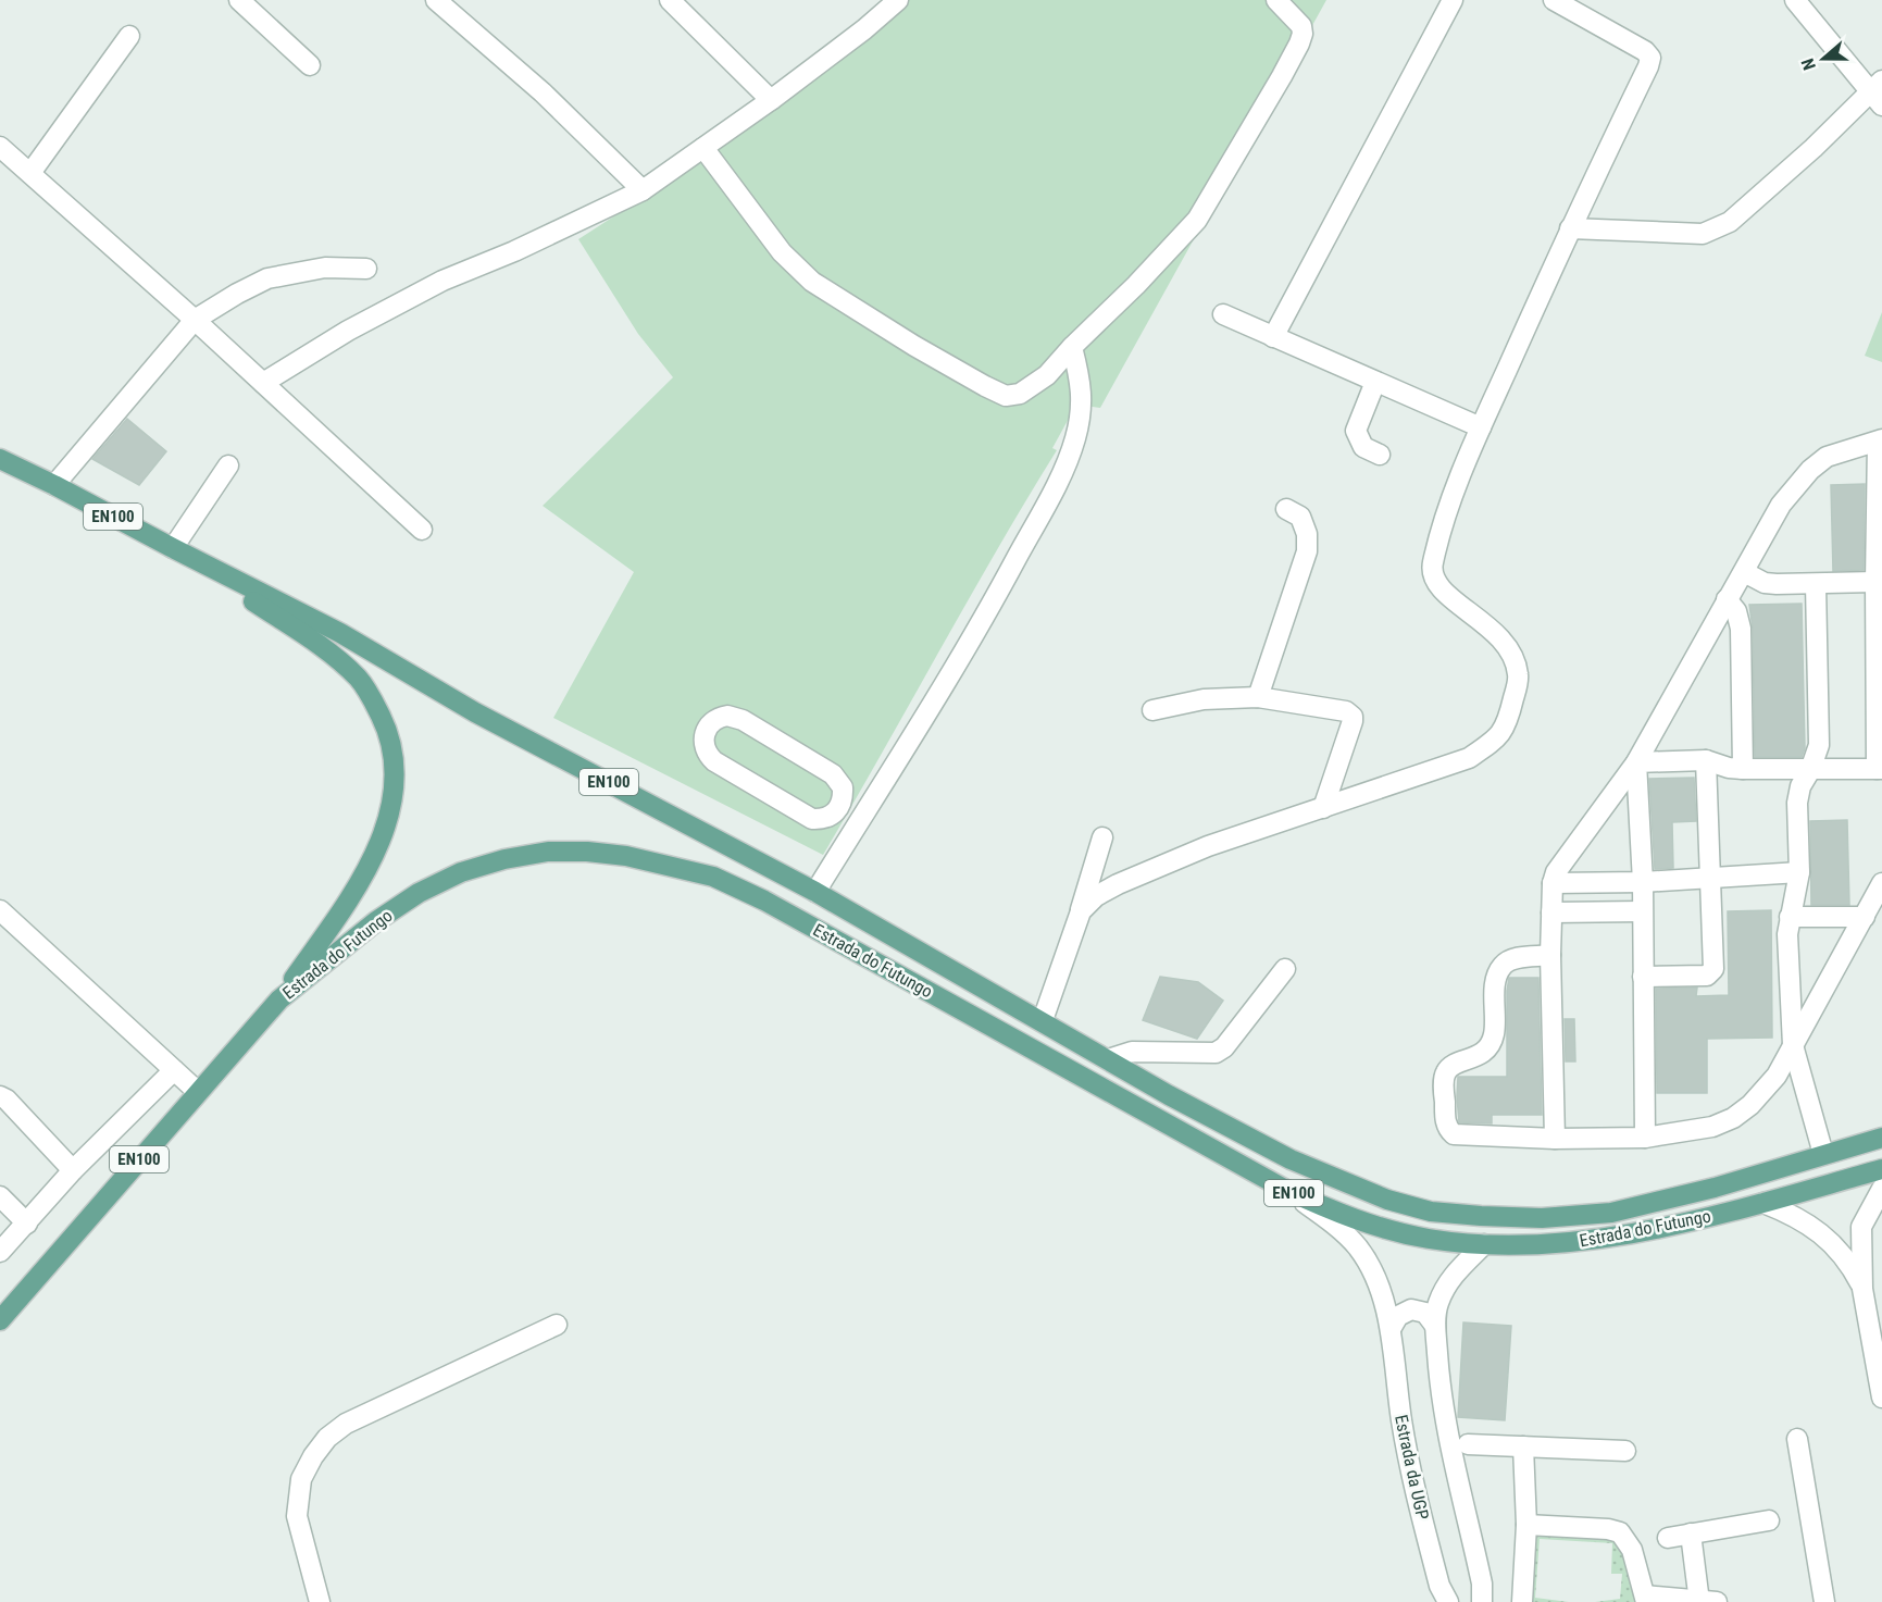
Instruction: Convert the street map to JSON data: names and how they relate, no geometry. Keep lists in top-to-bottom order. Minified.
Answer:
{"streets":{"main road":["EN100","Estrada do Futungo"],"street":["Estrada da UGP"]},"crossings":[["Estrada do Futungo","Estrada da UGP"]],"north":"left"}
